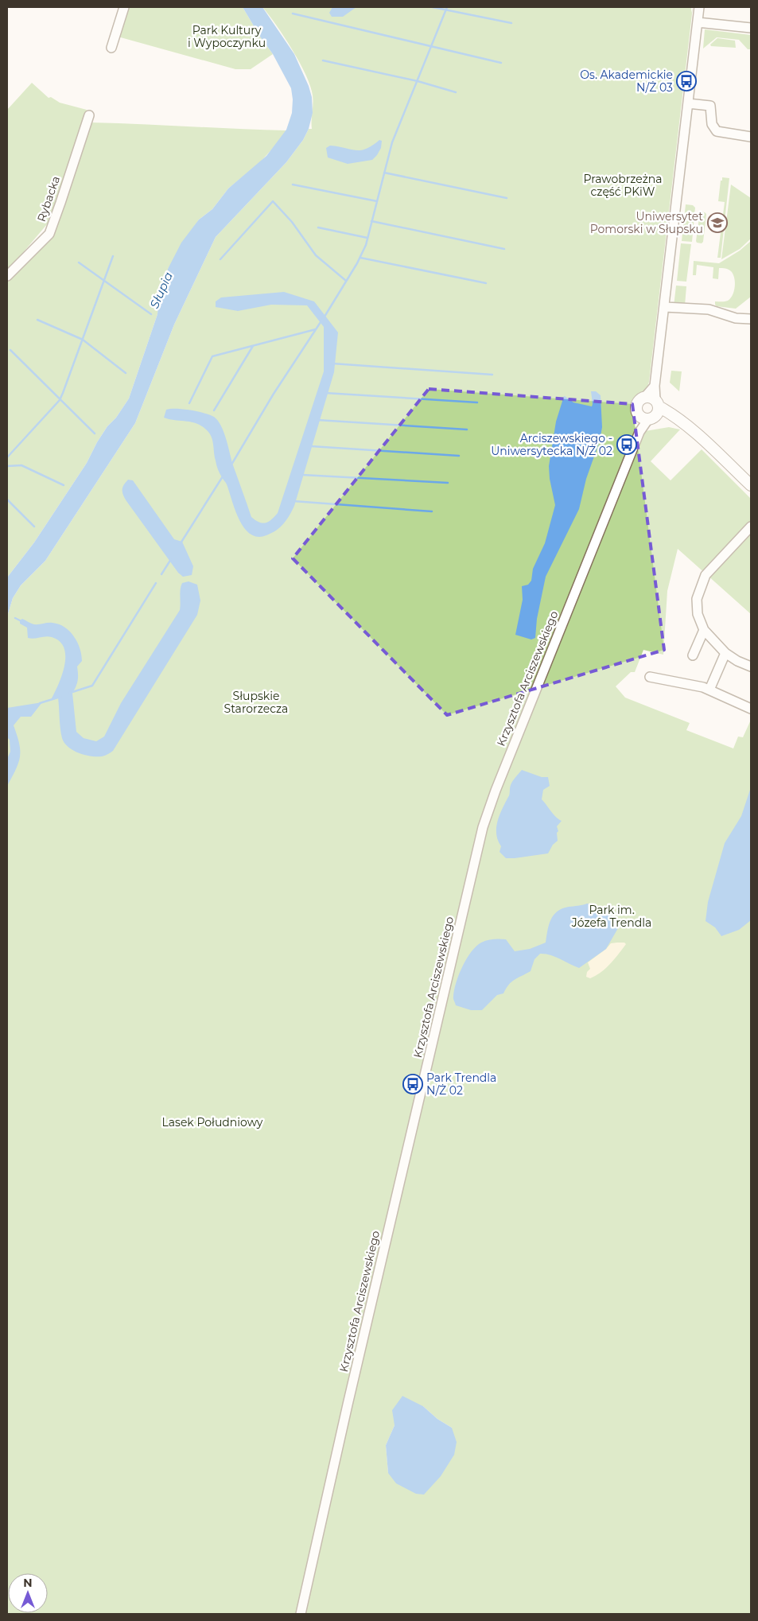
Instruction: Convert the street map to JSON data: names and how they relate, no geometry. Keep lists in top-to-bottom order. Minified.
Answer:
{"streets":{"street":["Rybacka","Krzysztofa Arciszewskiego"]},"water":["Słupia"],"parks":["Park Kultury i Wypoczynku","Prawobrzeżna część PKiW","Słupskie Starorzecza","Park im. Józefa Trendla","Lasek Południowy"],"places":{"bus stop":["Os. Akademickie N/Ż 03","Arciszewskiego - Uniwersytecka N/Ż 02","Park Trendla N/Ż 02"],"school or university":["Uniwersytet Pomorski w Słupsku"]},"north":"top"}
